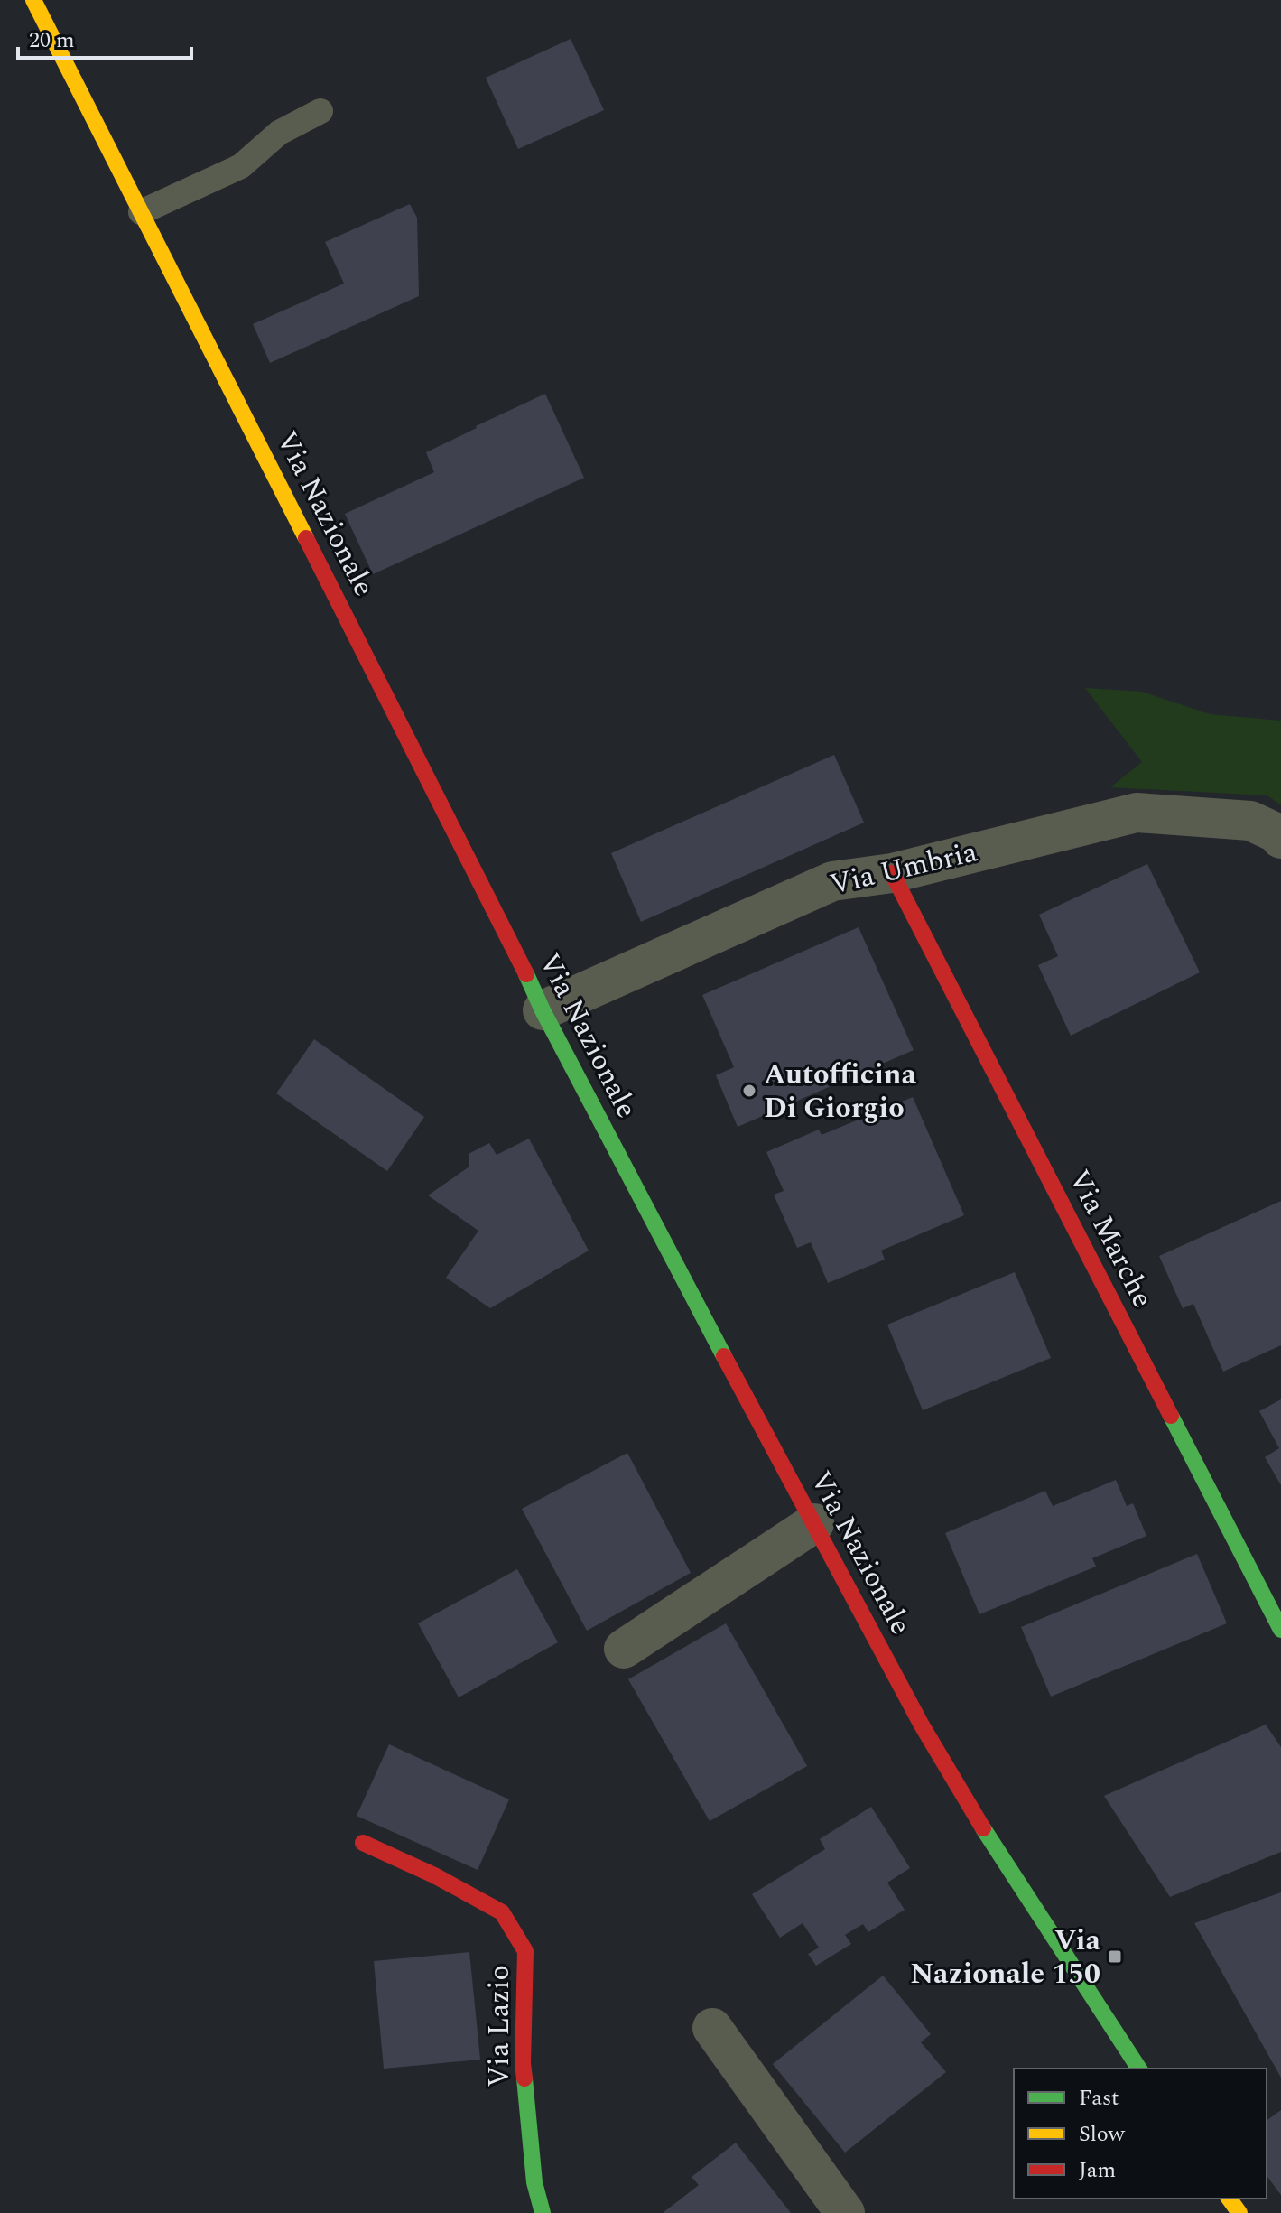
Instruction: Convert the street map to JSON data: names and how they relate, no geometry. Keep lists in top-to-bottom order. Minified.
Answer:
{"streets":{"main road":["Via Nazionale","Via Marche","Via Lazio"],"street":["Via Umbria"]},"crossings":[["Via Nazionale","Via Umbria"],["Via Umbria","Via Marche"]],"places":{"other":["Autofficina Di Giorgio"],"transit":["Via Nazionale 150"]},"legend":["Fast","Slow","Jam"],"scale_bar":"20 m"}
